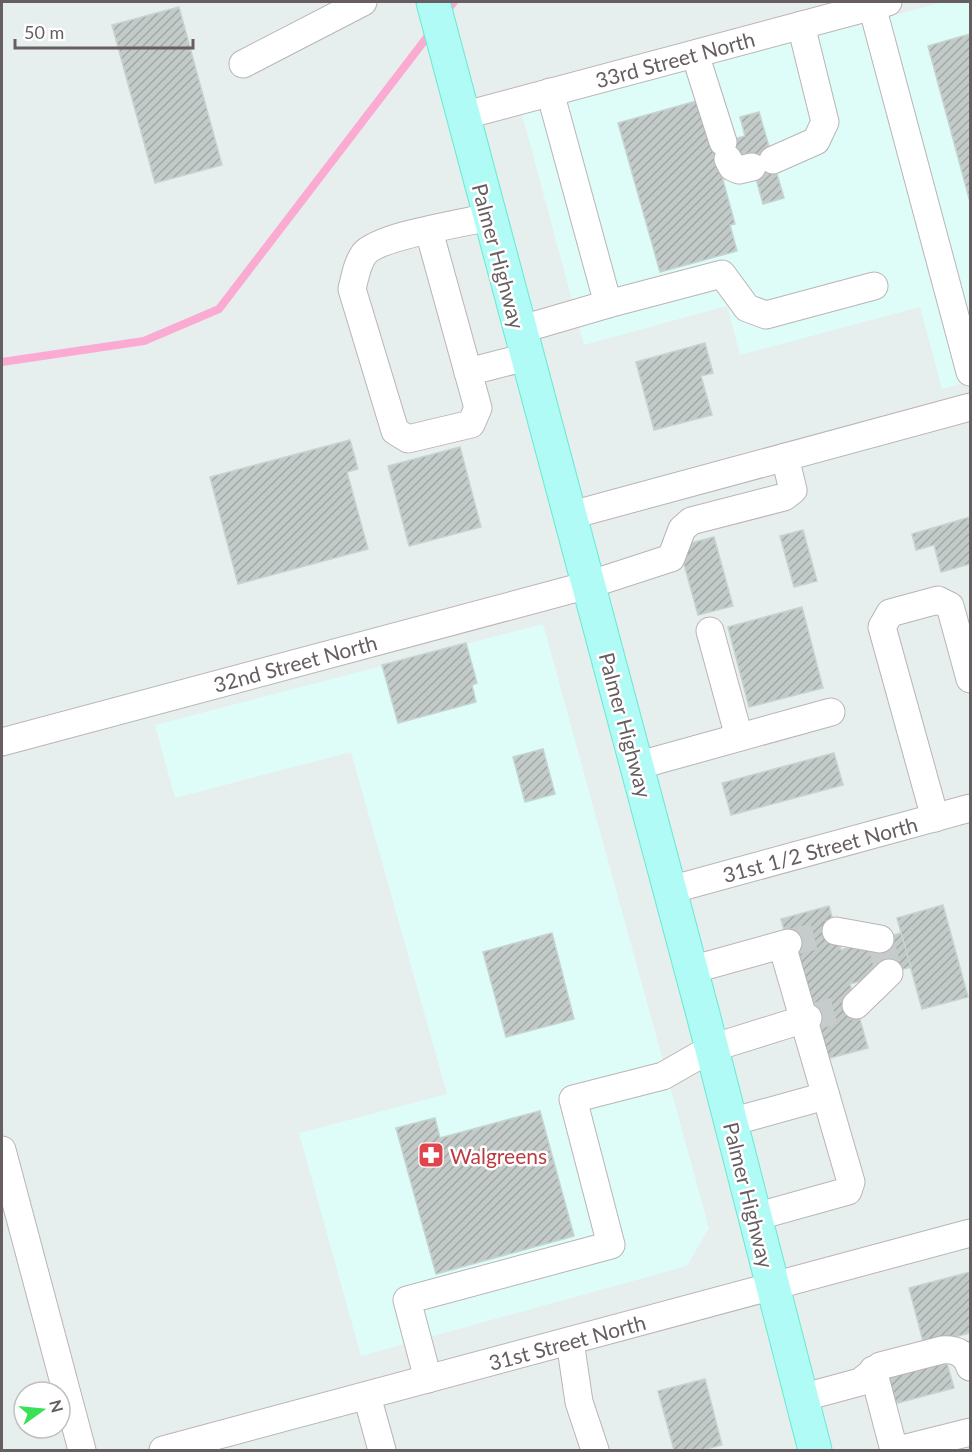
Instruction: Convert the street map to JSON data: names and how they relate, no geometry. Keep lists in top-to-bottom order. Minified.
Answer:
{"streets":{"main road":["Palmer Highway"],"street":["33rd Street North","32nd Street North","31st 1/2 Street North","31st Street North"]},"crossings":[["33rd Street North","Palmer Highway"],["Palmer Highway","32nd Street North"],["Palmer Highway","31st 1/2 Street North"],["Palmer Highway","31st Street North"]],"places":{"pharmacy":["Walgreens"]},"scale_bar":"50 m","north":"right"}
